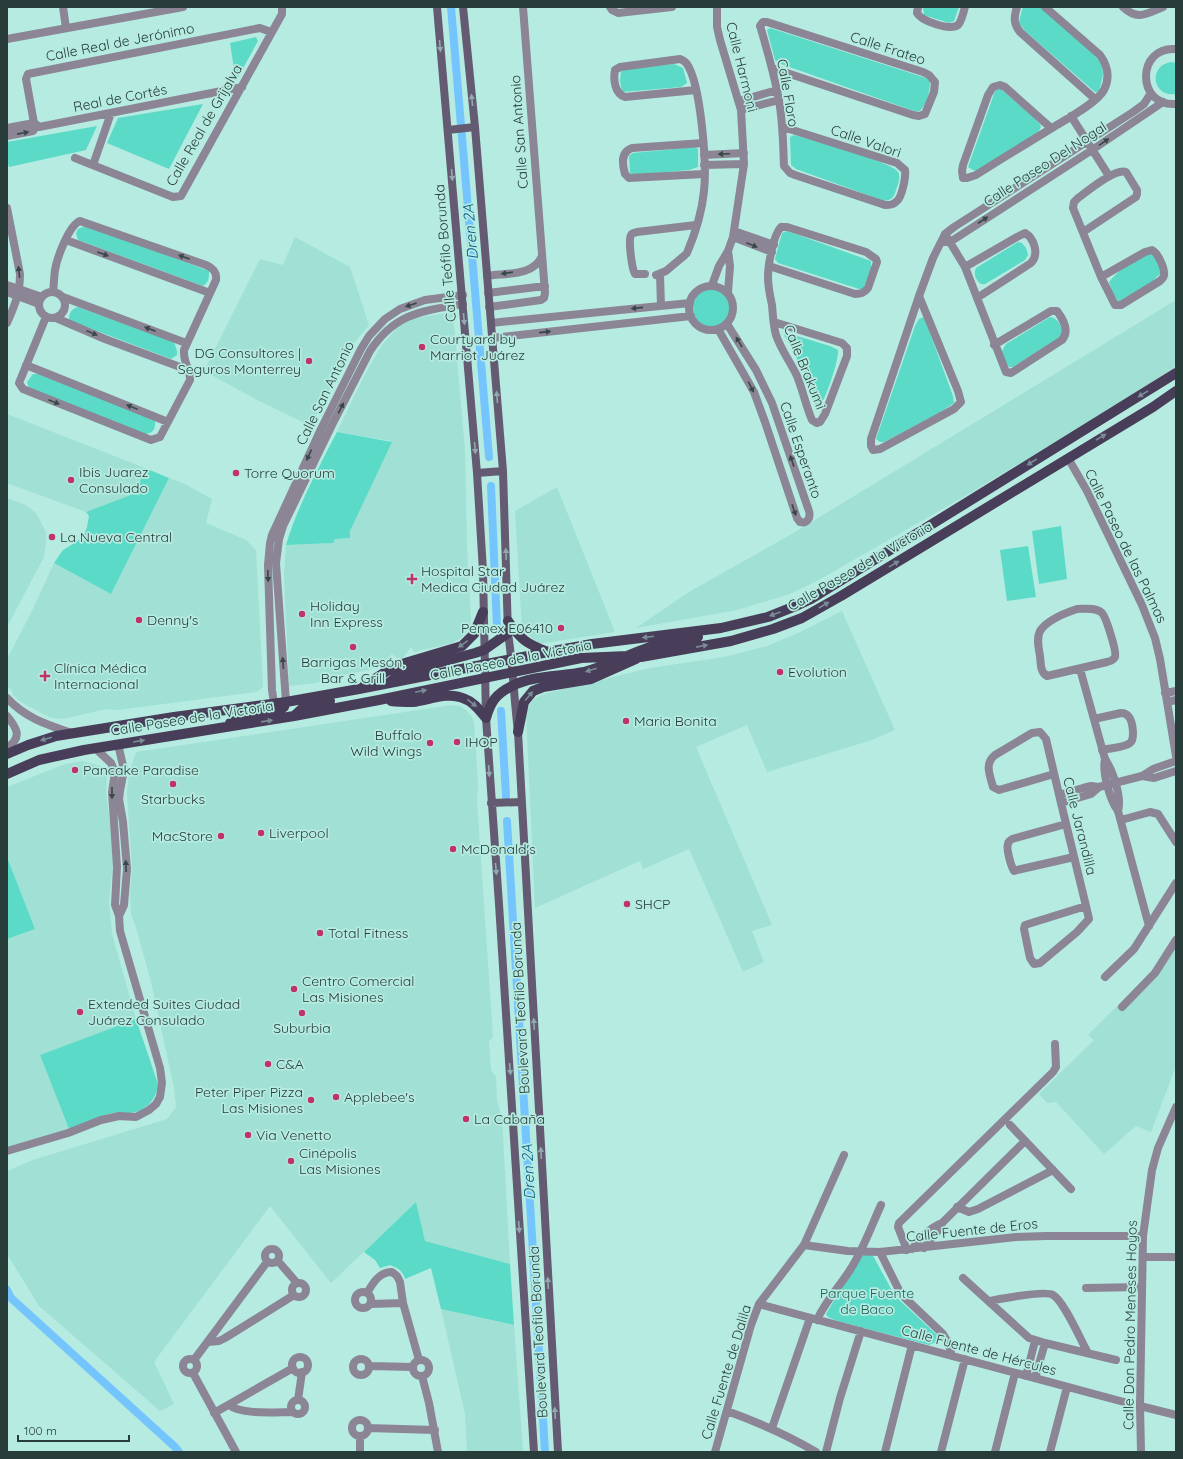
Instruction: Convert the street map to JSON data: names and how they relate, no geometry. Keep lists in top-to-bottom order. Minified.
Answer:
{"streets":{"main road":["Calle Teófilo Borunda","Calle Paseo de la Victoria","Boulevard Teofilo Borunda"],"street":["Calle Real de Jerónimo","Calle Frateo","Calle Harmoni","Calle Floro","Real de Cortés","Calle Real de Grijalva","Calle San Antonio","Calle Valori","Calle Paseo Del Nogal","Calle Brakumi","Calle Esperanto","Calle Paseo de las Palmas","Calle Jarandilla","Calle Fuente de Eros","Calle Don Pedro Meneses Hoyos","Calle Fuente de Hércules","Calle Fuente de Dalila"]},"crossings":[["Calle Real de Jerónimo","Real de Cortés"],["Calle Real de Jerónimo","Calle Real de Grijalva"],["Calle Frateo","Calle Floro"],["Calle Harmoni","Calle Esperanto"],["Calle Floro","Calle Valori"],["Real de Cortés","Calle Real de Grijalva"],["Calle San Antonio","Calle Teófilo Borunda"],["Calle San Antonio","Calle Paseo de la Victoria"],["Calle Teófilo Borunda","Calle Paseo de la Victoria"],["Calle Teófilo Borunda","Boulevard Teofilo Borunda"],["Calle Paseo de las Palmas","Calle Paseo de la Victoria"],["Calle Paseo de la Victoria","Boulevard Teofilo Borunda"],["Calle Fuente de Eros","Calle Don Pedro Meneses Hoyos"],["Calle Fuente de Eros","Calle Fuente de Dalila"],["Calle Fuente de Hércules","Calle Fuente de Dalila"]],"water":["Dren 2A"],"parks":["Parque Fuente de Baco"],"places":{"other":["Courtyard by Marriot Juárez","DG Consultores | Seguros Monterrey","Torre Quorum","Ibis Juarez Consulado","La Nueva Central","Holiday Inn Express","Denny's","Pemex E06410","Barrigas Mesón, Bar & Grill","Evolution","Maria Bonita","IHOP","Buffalo Wild Wings","Pancake Paradise","Starbucks","Liverpool","MacStore","McDonald's","SHCP","Total Fitness","Centro Comercial Las Misiones","Extended Suites Ciudad Juárez Consulado","Suburbia","C&A","Applebee's","Peter Piper Pizza Las Misiones","La Cabaña","Via Venetto","Cinépolis Las Misiones"],"health":["Hospital Star Medica Ciudad Juárez","Clínica Médica Internacional"]},"scale_bar":"100 m"}
